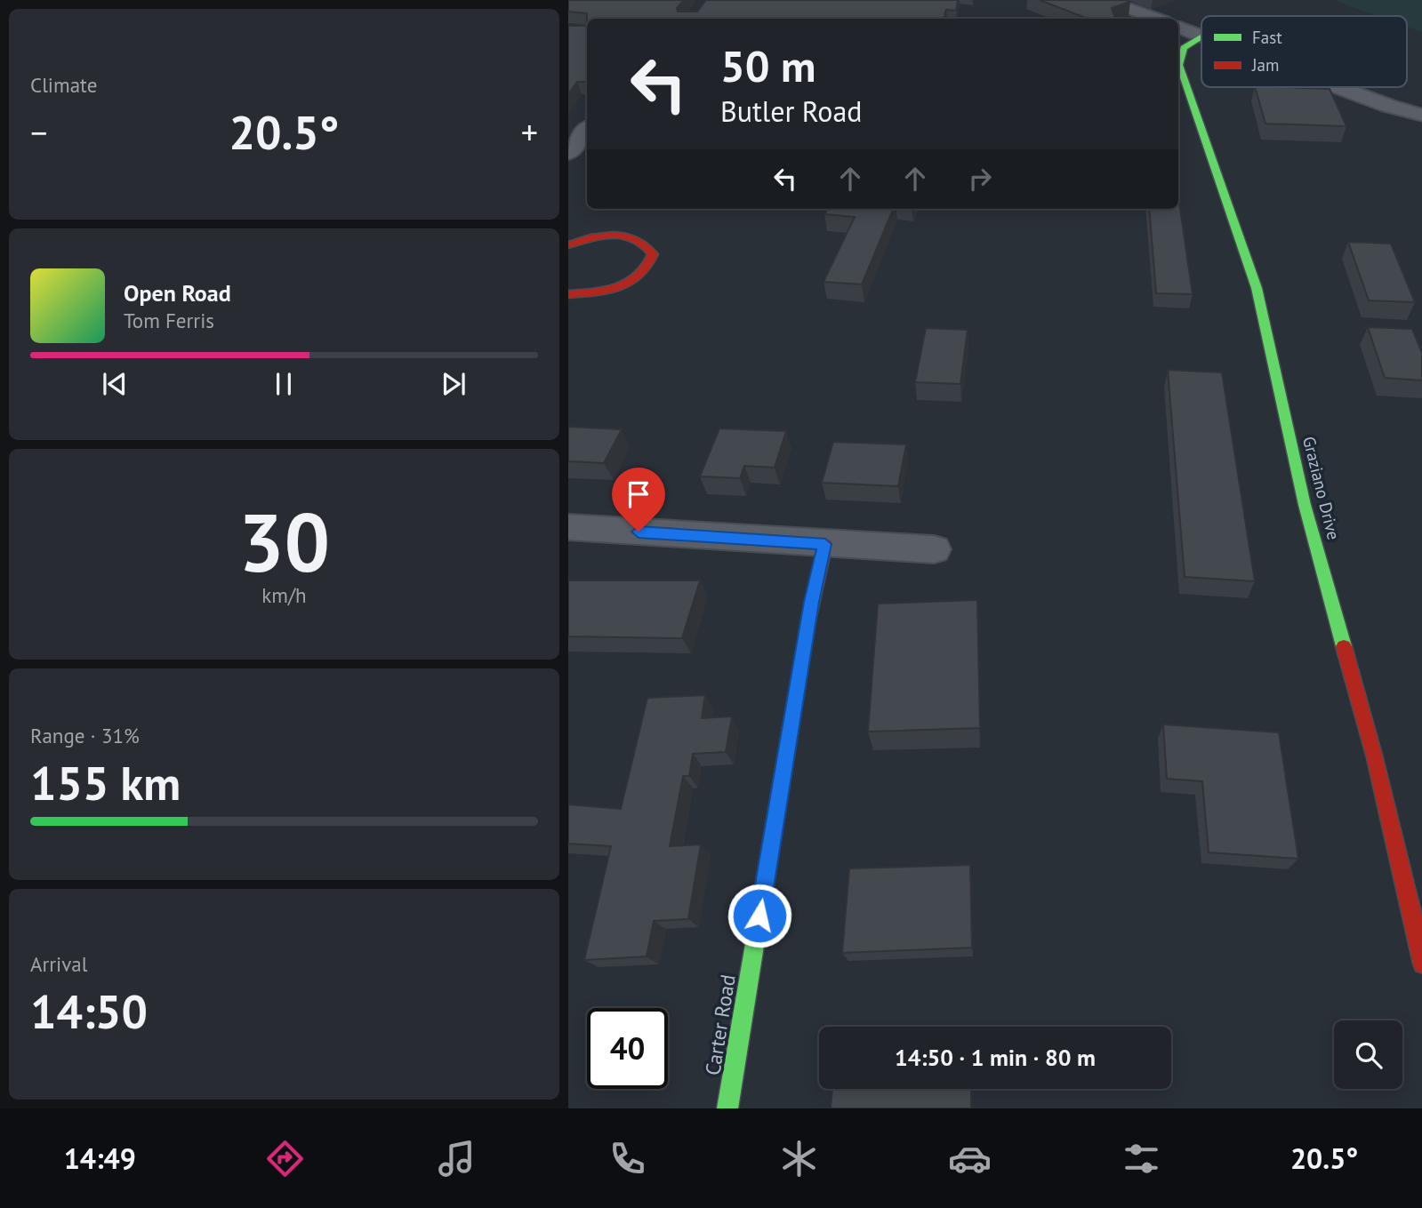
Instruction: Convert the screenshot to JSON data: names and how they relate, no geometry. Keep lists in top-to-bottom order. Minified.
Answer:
{"streets":{"street":["Graziano Drive","Carter Road"]},"legend":["Fast","Jam"],"page":{"tile":["Climate",["30","km/h"],["Range · 31%","155 km"],["Arrival","14:50"]],"turn":["50 m","Butler Road"],"heat":["−","20.5°","+"],"song":["Open Road","Tom Ferris"],"limit":"40","trip":"14:50 · 1 min · 80 m","tabs":["14:49","20.5°"]}}
